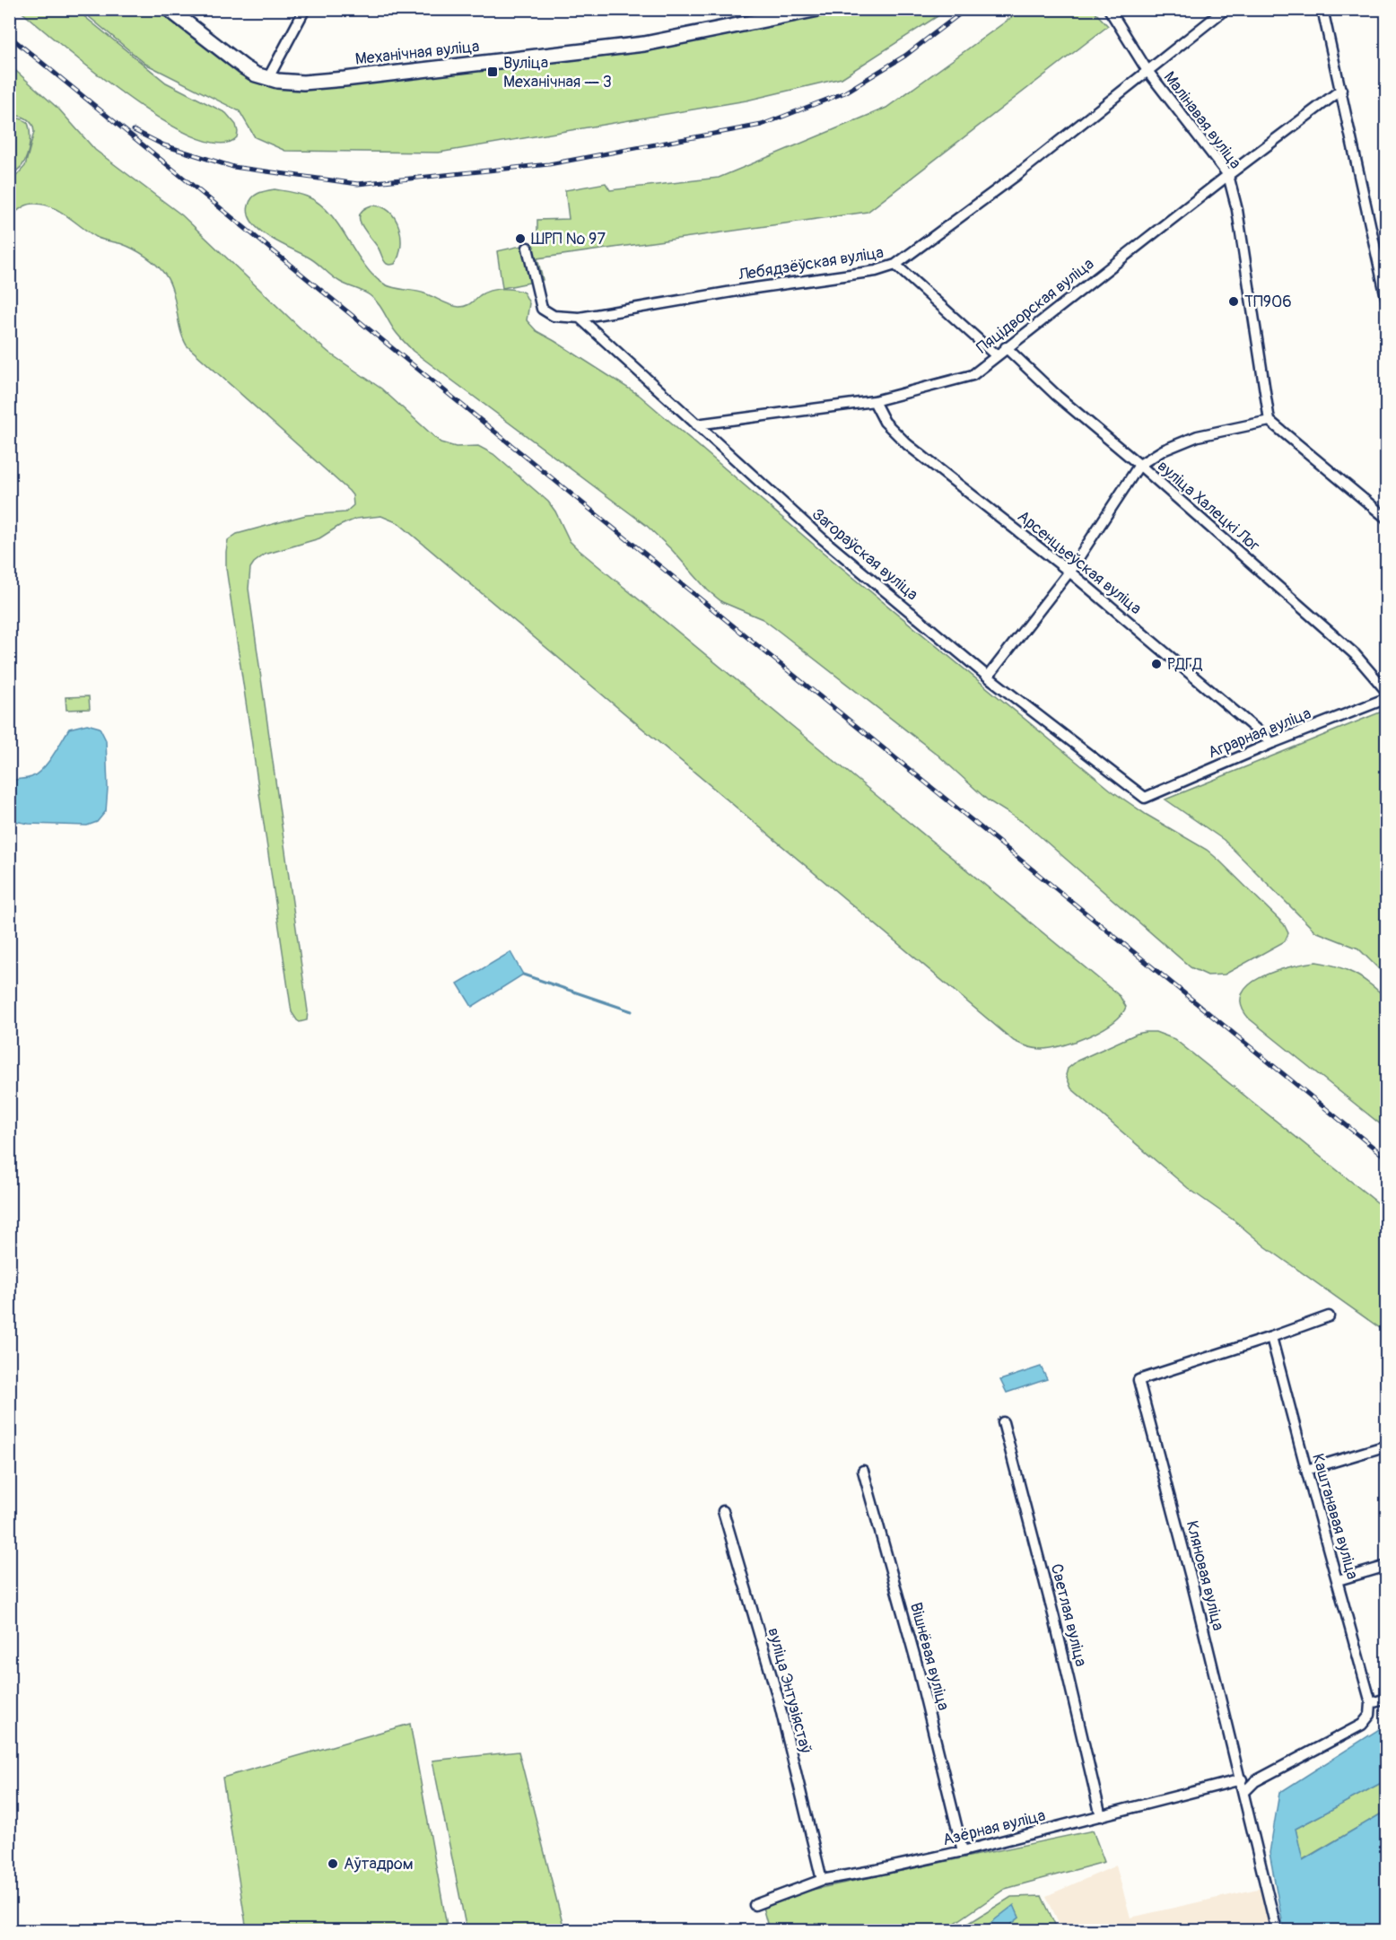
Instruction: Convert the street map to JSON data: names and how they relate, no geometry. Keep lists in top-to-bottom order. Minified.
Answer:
{"streets":{"street":["Механічная вуліца","Малінавая вуліца","Лебядзёўская вуліца","Пяцідворская вуліца","вуліца Халецкі Лог","Загораўская вуліца","Арсенцьеўская вуліца","Аграрная вуліца","Каштанавая вуліца","Кляновая вуліца","Светлая вуліца","Вішнёвая вуліца","вуліца Энтузіястаў","Азёрная вуліца"]},"crossings":[["Малінавая вуліца","Лебядзёўская вуліца"],["Малінавая вуліца","Пяцідворская вуліца"],["Лебядзёўская вуліца","Загораўская вуліца"],["Пяцідворская вуліца","вуліца Халецкі Лог"],["Пяцідворская вуліца","Загораўская вуліца"],["Пяцідворская вуліца","Арсенцьеўская вуліца"],["Загораўская вуліца","Аграрная вуліца"],["Арсенцьеўская вуліца","Аграрная вуліца"],["Каштанавая вуліца","Кляновая вуліца"],["Кляновая вуліца","Азёрная вуліца"],["Светлая вуліца","Азёрная вуліца"],["Вішнёвая вуліца","Азёрная вуліца"],["вуліца Энтузіястаў","Азёрная вуліца"]],"places":{"transit":["Вуліца Механічная — 3"],"other":["ШРП № 97","ТП906","РДГД","Аўтадром"]}}
